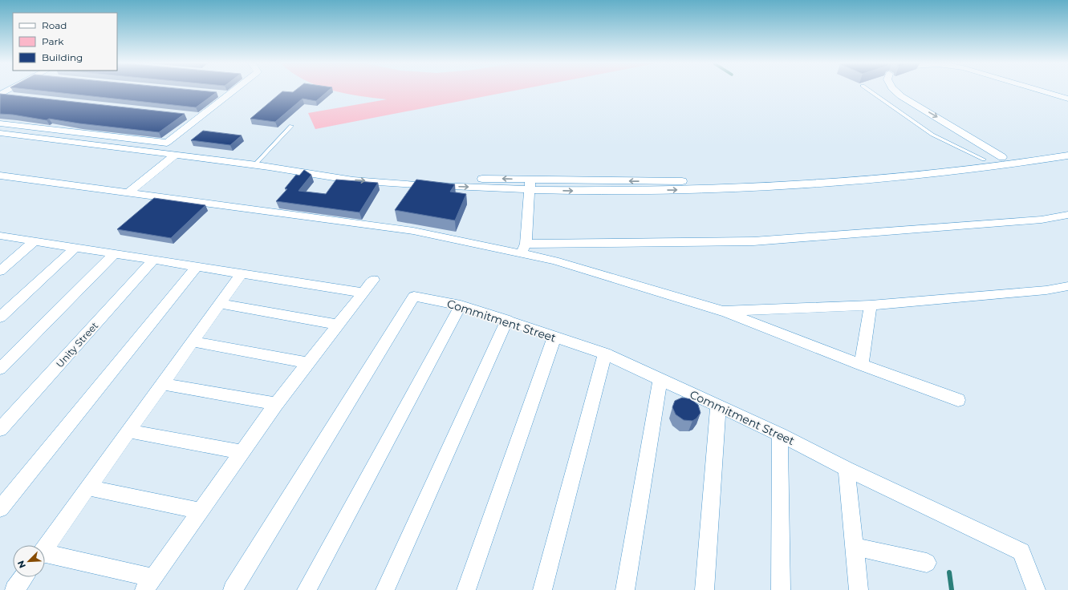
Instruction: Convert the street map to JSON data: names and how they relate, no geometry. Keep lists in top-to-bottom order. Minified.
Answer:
{"streets":{"street":["Commitment Street","Unity Street"]},"legend":["Road","Park","Building"],"north":"bottom left"}
